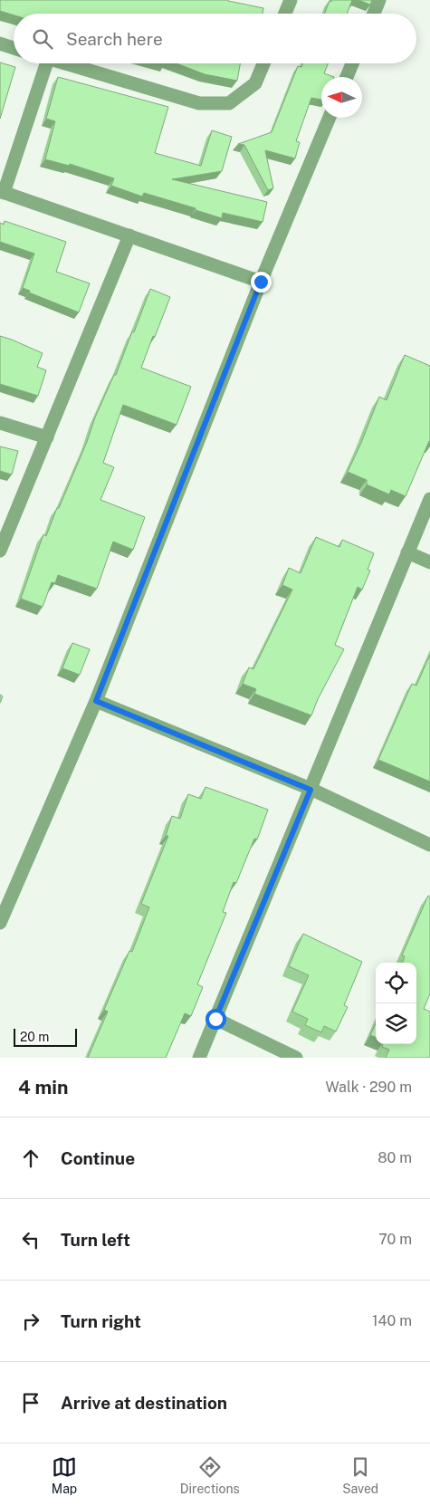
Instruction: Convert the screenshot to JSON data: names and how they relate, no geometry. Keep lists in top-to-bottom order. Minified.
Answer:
{"scale_bar":"20 m","north":"left","page":{"search":"Search here","scale":"20 m","heading":["4 min","Walk · 290 m"],"list":[["Continue","80 m"],["Turn left","70 m"],["Turn right","140 m"],"Arrive at destination"],"nav":["Map","Directions","Saved"]}}
